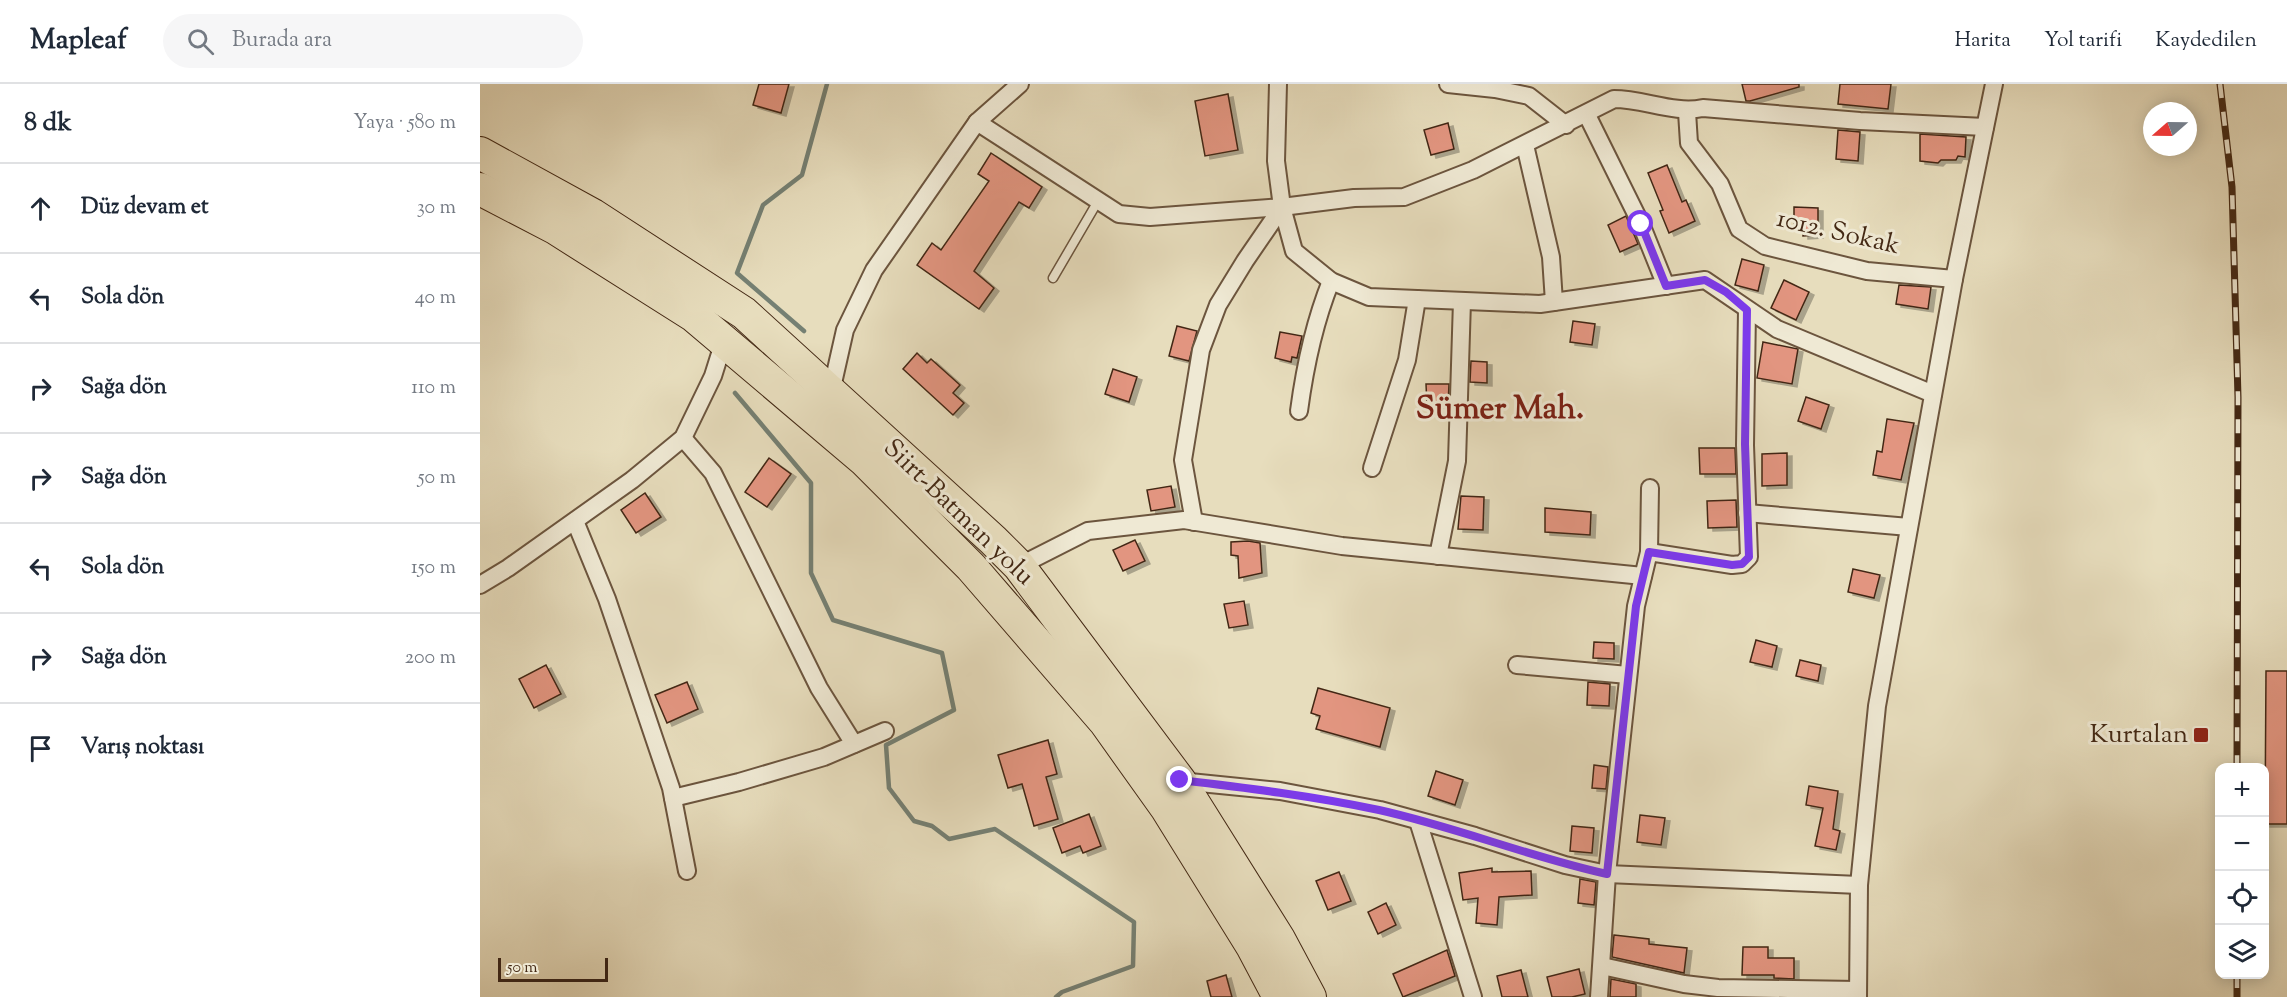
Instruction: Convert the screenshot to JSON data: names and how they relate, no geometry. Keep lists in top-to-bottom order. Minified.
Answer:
{"streets":{"highway":["Siirt-Batman yolu"],"street":["1012. Sokak"]},"districts":["Sümer Mah."],"places":{"transit":["Kurtalan"]},"scale_bar":"50 m","north":"left","page":{"header":"Mapleaf","search":"Burada ara","nav":["Harita","Yol tarifi","Kaydedilen"],"heading":["8 dk","Yaya · 580 m"],"list":[["Düz devam et","30 m"],["Sola dön","40 m"],["Sağa dön","110 m"],["Sağa dön","50 m"],["Sola dön","150 m"],["Sağa dön","200 m"],"Varış noktası"],"map_buttons":["+","−"],"scale":"50 m"}}
